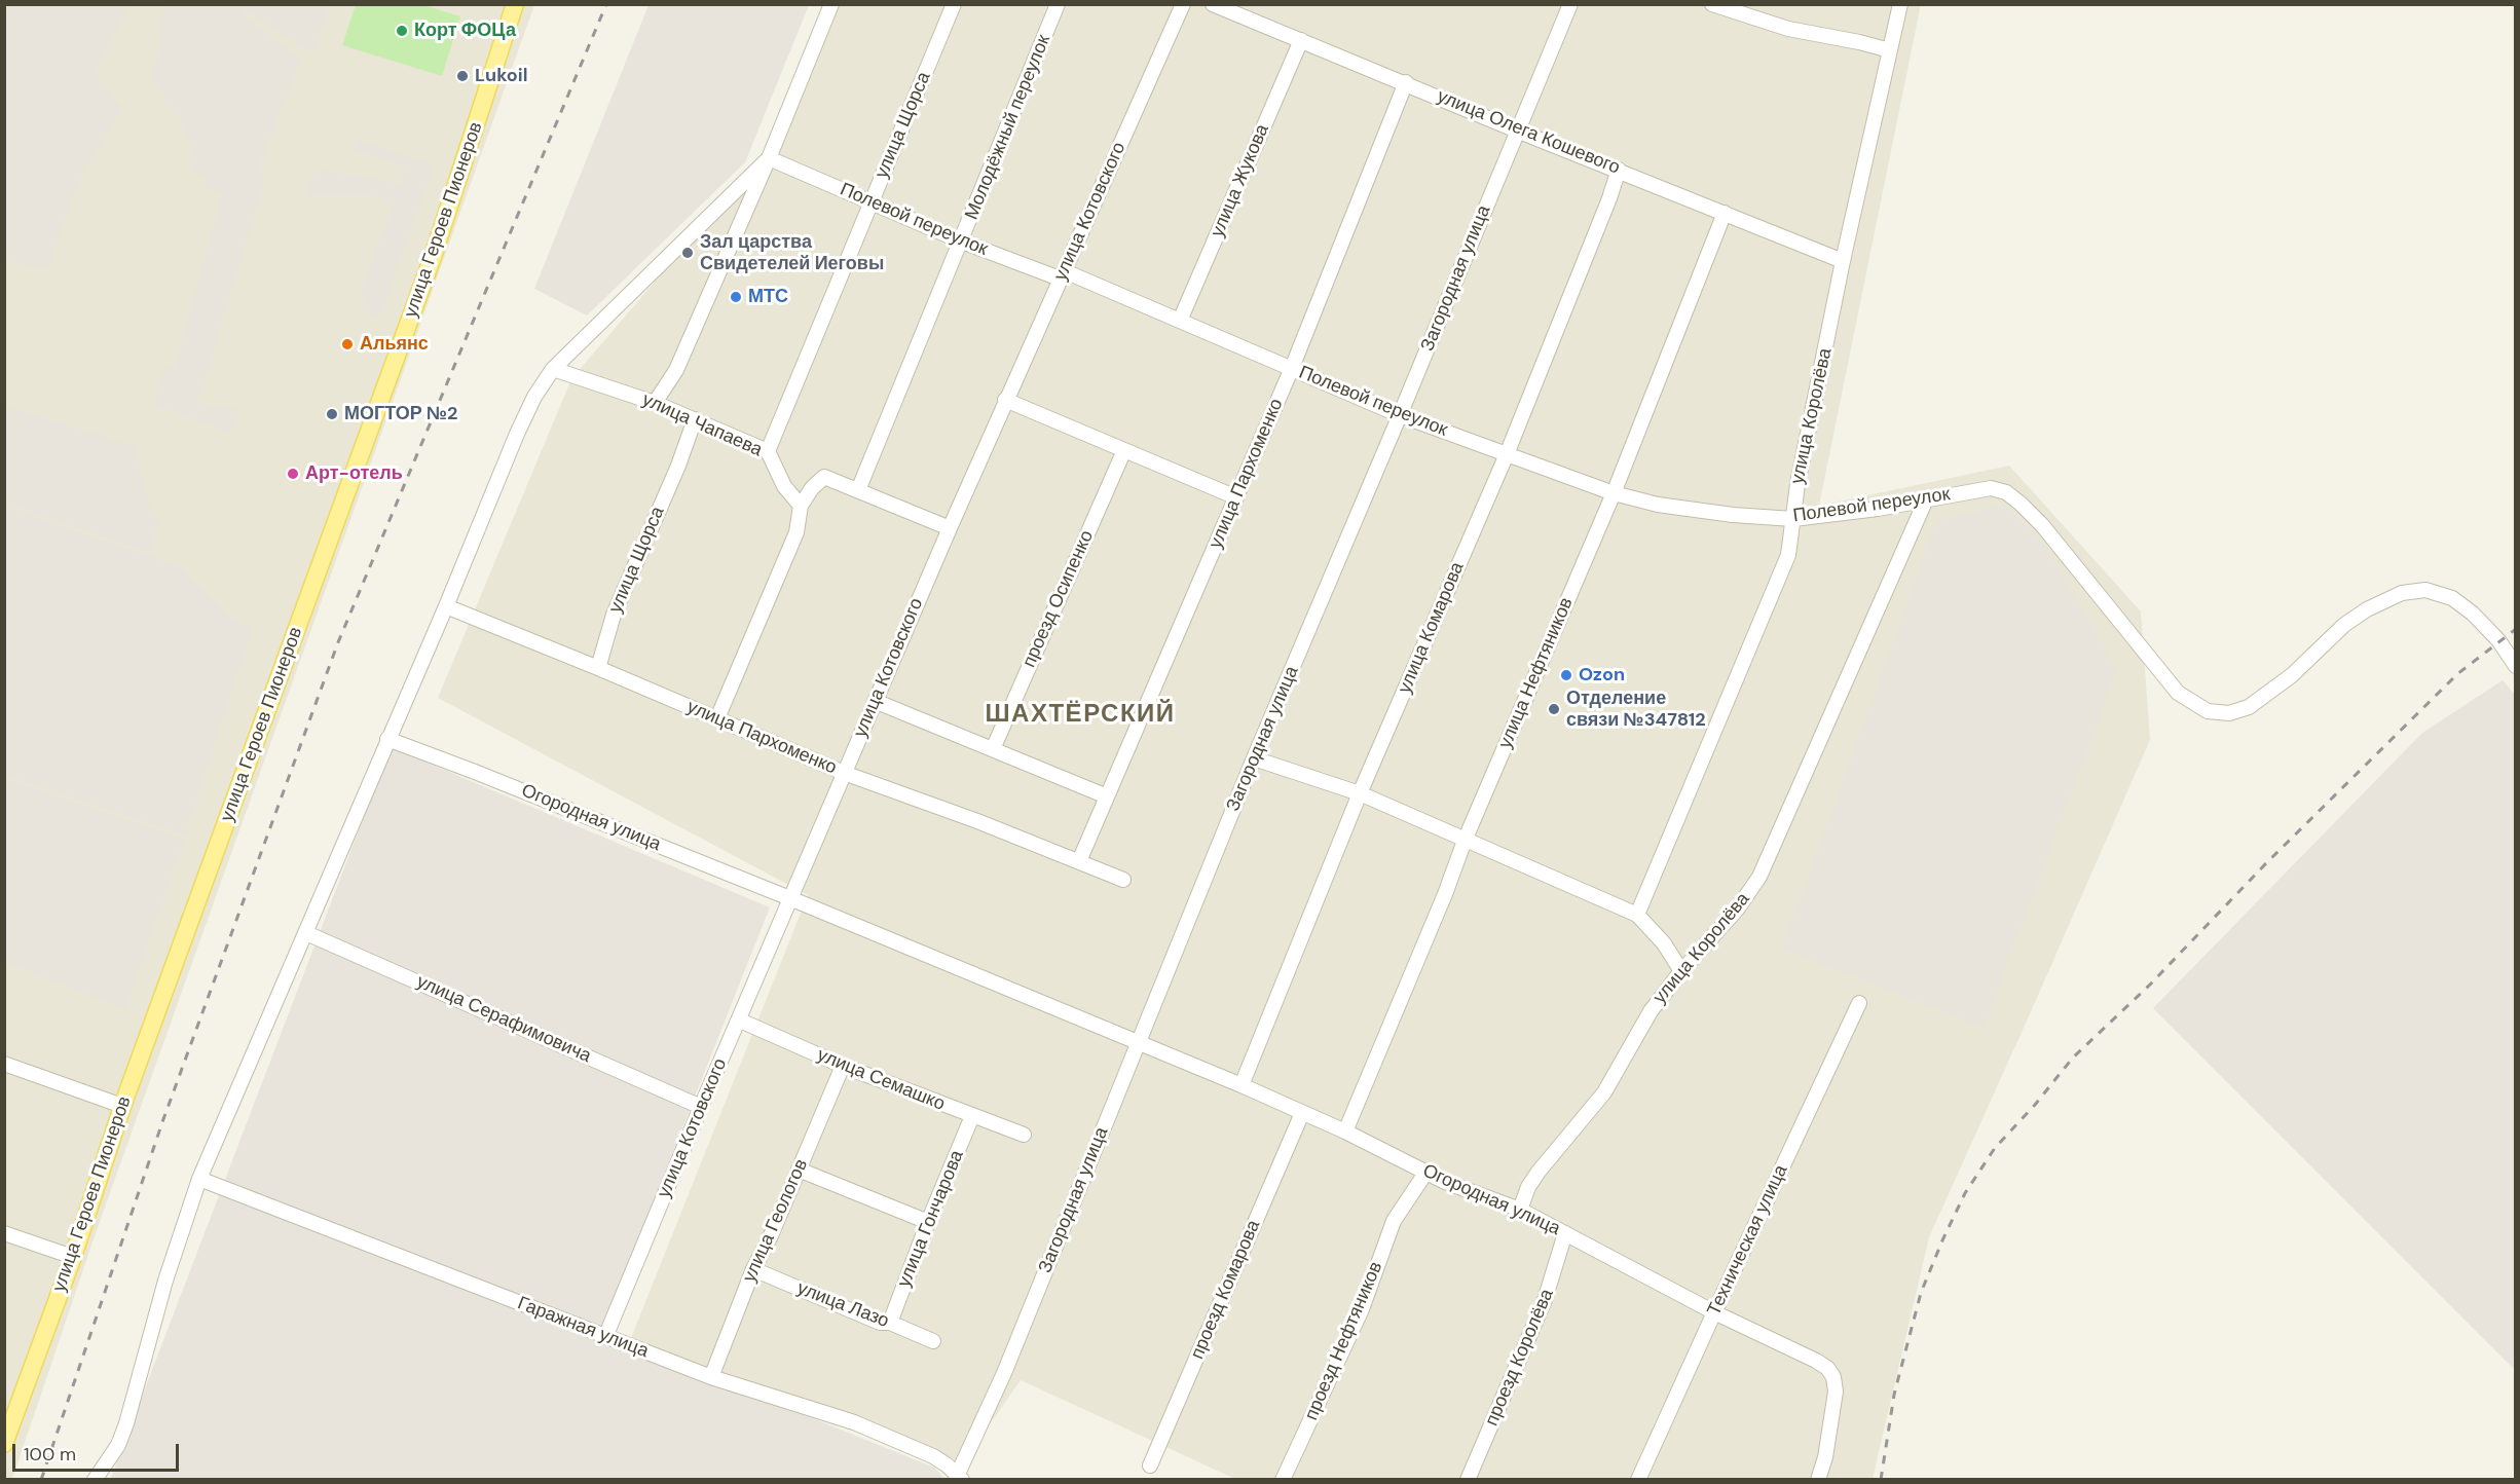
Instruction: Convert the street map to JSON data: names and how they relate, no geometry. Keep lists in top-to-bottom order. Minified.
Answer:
{"streets":{"main road":["улица Героев Пионеров"],"street":["улица Щорса","Молодёжный переулок","улица Олега Кошевого","улица Жукова","улица Котовского","Полевой переулок","Загородная улица","улица Королёва","улица Чапаева","улица Пархоменко","проезд Осипенко","улица Комарова","улица Нефтяников","Огородная улица","улица Серафимовича","улица Семашко","улица Гончарова","улица Геологов","Техническая улица","проезд Комарова","улица Лазо","Гаражная улица","проезд Нефтяников","проезд Королёва"]},"crossings":[["улица Щорса","Полевой переулок"],["улица Щорса","улица Чапаева"],["улица Щорса","улица Пархоменко"],["Молодёжный переулок","Полевой переулок"],["улица Олега Кошевого","улица Жукова"],["улица Олега Кошевого","Загородная улица"],["улица Олега Кошевого","улица Королёва"],["улица Олега Кошевого","улица Пархоменко"],["улица Олега Кошевого","улица Комарова"],["улица Олега Кошевого","улица Нефтяников"],["улица Жукова","Полевой переулок"],["улица Котовского","Полевой переулок"],["улица Котовского","улица Пархоменко"],["улица Котовского","Огородная улица"],["улица Котовского","улица Серафимовича"],["улица Котовского","улица Семашко"],["улица Котовского","Гаражная улица"],["Полевой переулок","Загородная улица"],["Полевой переулок","улица Королёва"],["Полевой переулок","улица Пархоменко"],["Полевой переулок","улица Комарова"],["Полевой переулок","улица Нефтяников"],["Загородная улица","Огородная улица"],["Загородная улица","Гаражная улица"],["улица Королёва","Огородная улица"],["улица Комарова","Огородная улица"],["улица Нефтяников","Огородная улица"],["Огородная улица","Техническая улица"],["Огородная улица","проезд Комарова"],["Огородная улица","проезд Нефтяников"],["Огородная улица","проезд Королёва"],["улица Семашко","улица Гончарова"],["улица Семашко","улица Геологов"],["улица Гончарова","улица Лазо"],["улица Геологов","улица Лазо"],["улица Геологов","Гаражная улица"]],"districts":["ШАХТЁРСКИЙ"],"places":["Корт ФОЦа","Lukoil","Зал царства Свидетелей Иеговы","МТС","Альянс","МОГТОР №2","Арт-отель","Ozon","Отделение связи №347812"],"scale_bar":"100 m"}
